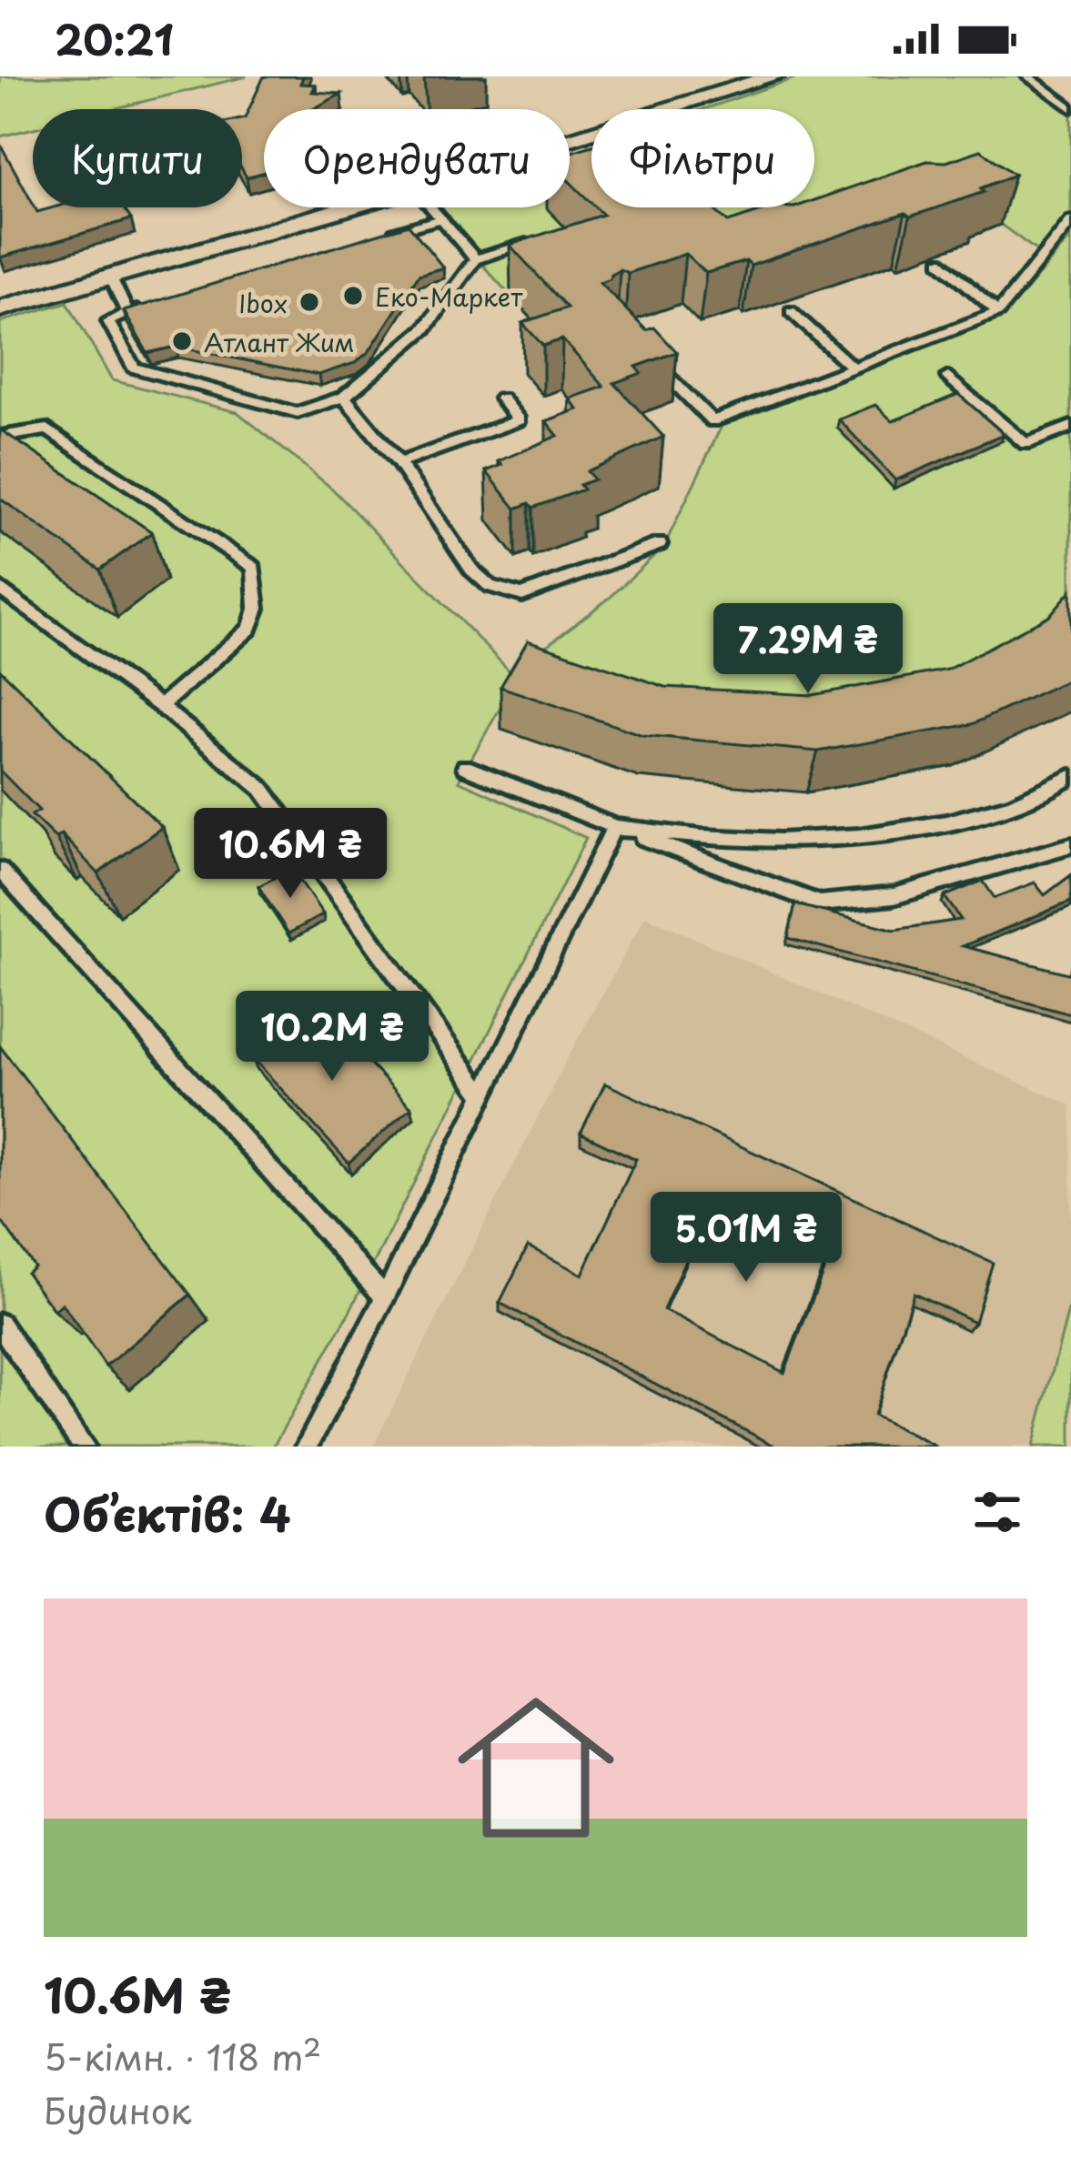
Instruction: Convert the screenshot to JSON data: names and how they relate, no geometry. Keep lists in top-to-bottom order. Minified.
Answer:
{"places":["Еко-Маркет","Ibox","Атлант Жим"],"page":{"status":"20:21","chip":["Купити","Орендувати","Фільтри"],"price":["7.29M ₴","10.6M ₴","10.2M ₴","5.01M ₴"],"heading":"Об’єктів: 4","list":[{"name":"10.6M ₴","note":"5-кімн. · 118 m² · Будинок"}]}}
